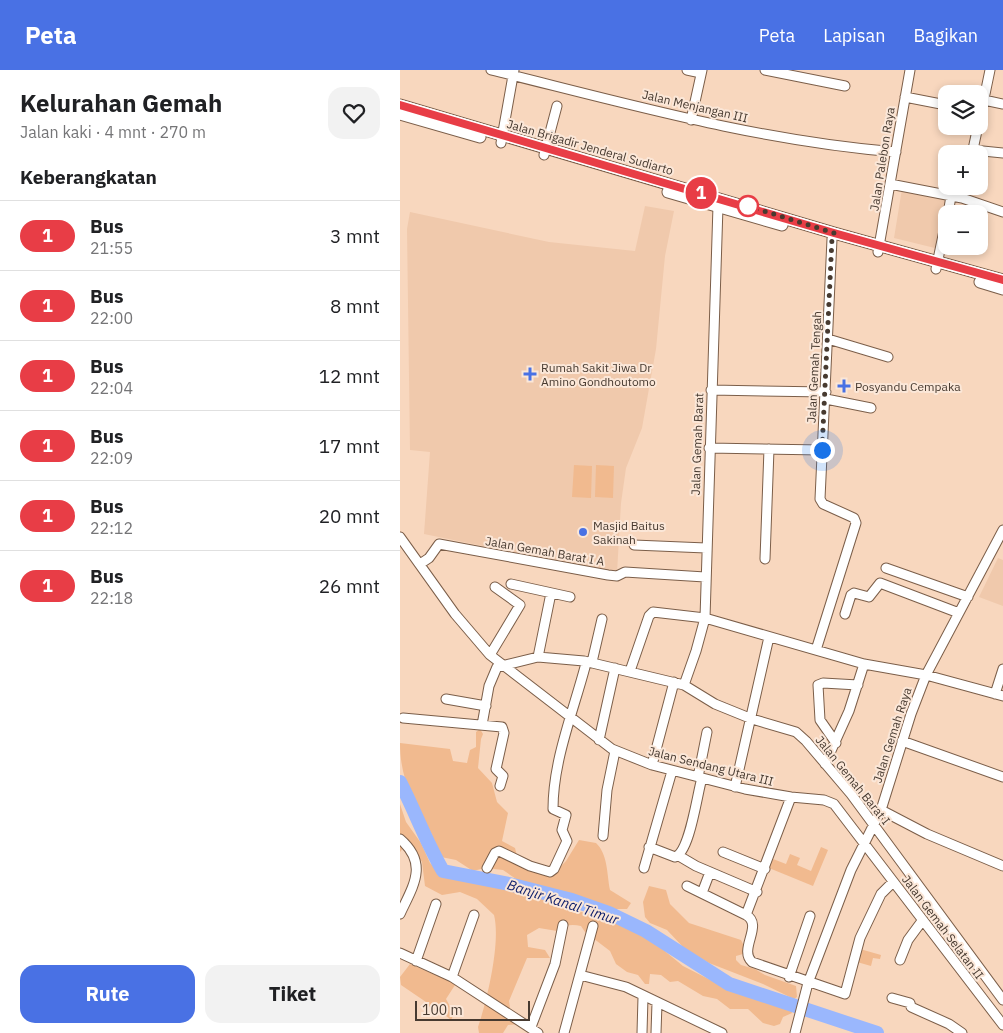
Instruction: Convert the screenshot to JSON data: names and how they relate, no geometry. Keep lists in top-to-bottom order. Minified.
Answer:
{"streets":{"main road":["Jalan Brigadir Jenderal Sudiarto"],"street":["Jalan Menjangan III","Jalan Palebon Raya","Jalan Gemah Tengah","Jalan Gemah Barat","Jalan Gemah Barat I A","Jalan Gemah Raya","Jalan Sendang Utara III","Jalan Gemah Barat I","Jalan Gemah Selatan II"]},"crossings":[["Jalan Menjangan III","Jalan Palebon Raya"],["Jalan Brigadir Jenderal Sudiarto","Jalan Palebon Raya"],["Jalan Brigadir Jenderal Sudiarto","Jalan Gemah Tengah"],["Jalan Brigadir Jenderal Sudiarto","Jalan Gemah Barat"],["Jalan Gemah Barat","Jalan Gemah Barat I A"],["Jalan Gemah Barat","Jalan Gemah Barat I"],["Jalan Gemah Barat I A","Jalan Sendang Utara III"],["Jalan Gemah Raya","Jalan Sendang Utara III"],["Jalan Gemah Raya","Jalan Gemah Barat I"],["Jalan Gemah Raya","Jalan Gemah Selatan II"],["Jalan Sendang Utara III","Jalan Gemah Barat I"],["Jalan Sendang Utara III","Jalan Gemah Selatan II"]],"water":["Banjir Kanal Timur"],"places":{"health":["Rumah Sakit Jiwa Dr Amino Gondhoutomo","Posyandu Cempaka"],"other":["Masjid Baitus Sakinah"]},"lines":["bus line 1"],"scale_bar":"100 m","page":{"header":"Peta","nav":["Peta","Lapisan","Bagikan"],"heading":[["Kelurahan Gemah","Jalan kaki · 4 mnt · 270 m"],"Keberangkatan"],"on_map":"1","map_buttons":["+","−"],"list":[{"mark":"1","name":"Bus","note":"21:55","value":"3 mnt"},{"mark":"1","name":"Bus","note":"22:00","value":"8 mnt"},{"mark":"1","name":"Bus","note":"22:04","value":"12 mnt"},{"mark":"1","name":"Bus","note":"22:09","value":"17 mnt"},{"mark":"1","name":"Bus","note":"22:12","value":"20 mnt"},{"mark":"1","name":"Bus","note":"22:18","value":"26 mnt"}],"buttons":["Rute","Tiket"],"scale":"100 m"}}
